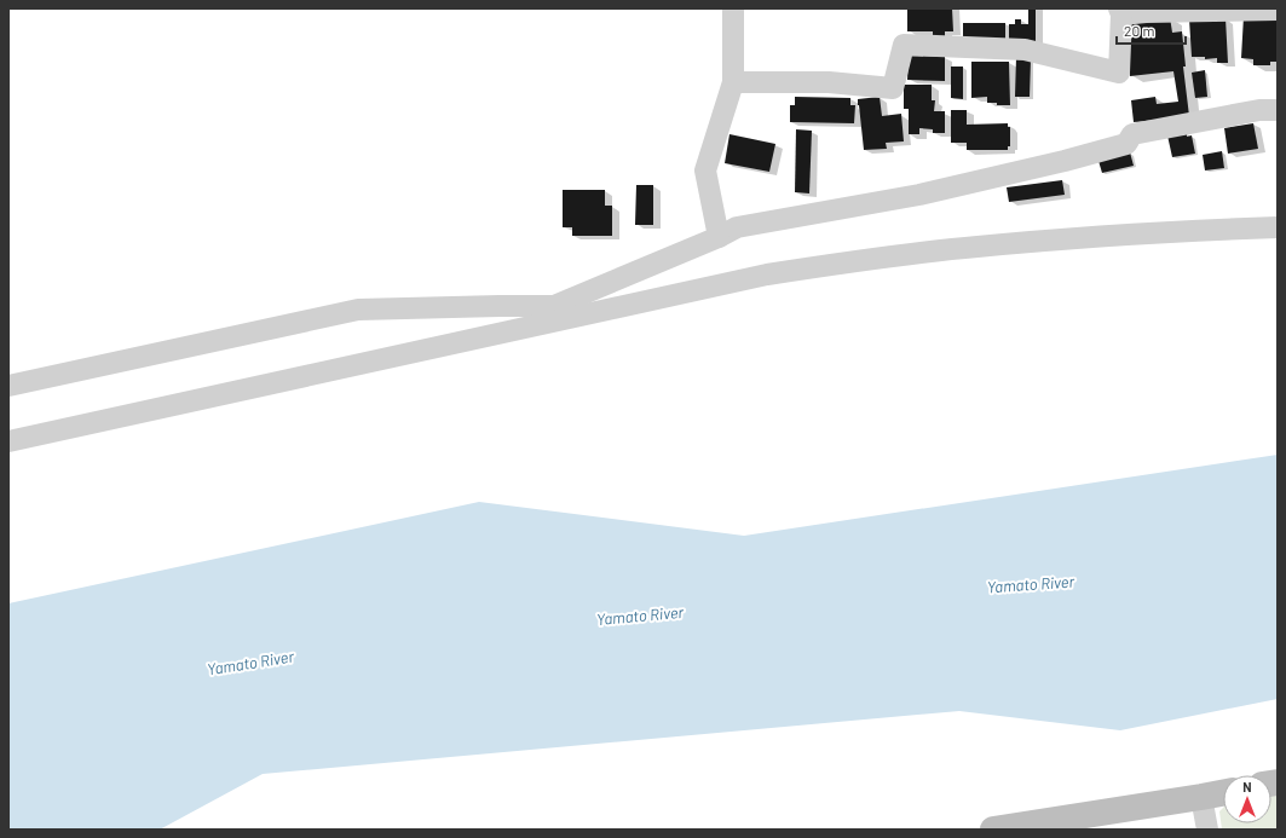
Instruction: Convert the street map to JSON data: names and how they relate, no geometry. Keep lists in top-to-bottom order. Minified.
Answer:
{"water":["Yamato River"],"scale_bar":"20 m","north":"top"}
